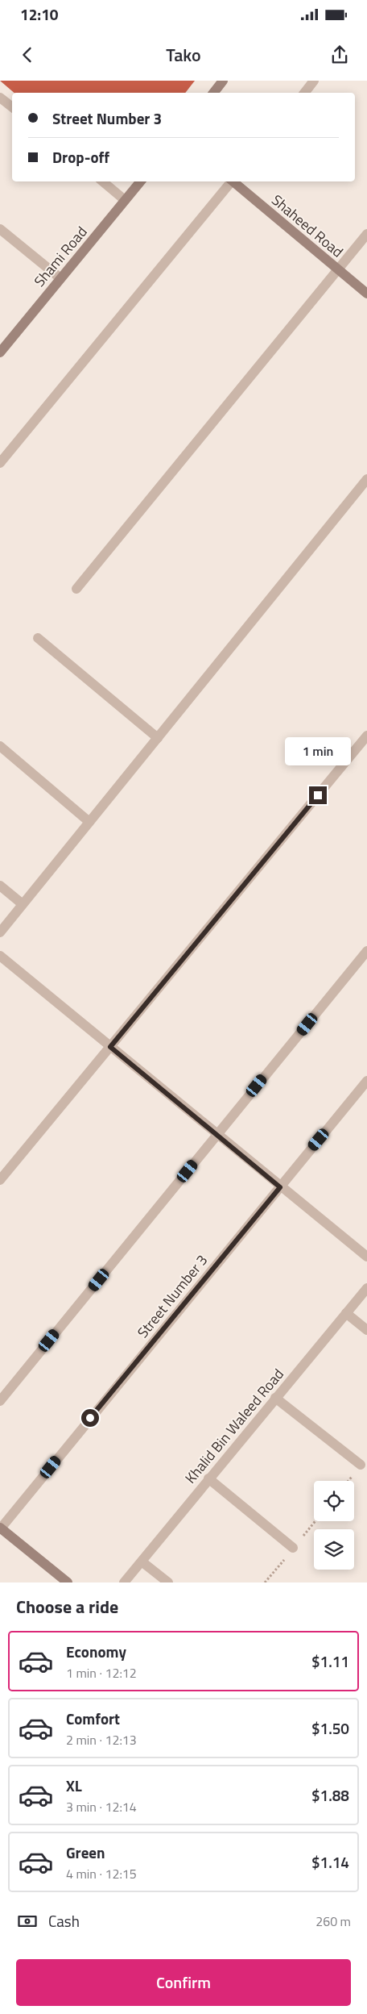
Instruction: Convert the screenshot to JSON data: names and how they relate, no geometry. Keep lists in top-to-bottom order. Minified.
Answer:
{"streets":{"street":["Shaheed Road","Shami Road","Street Number 3","Khalid Bin Waleed Road"]},"page":{"status":"12:10","header":"Tako","banner":["Street Number 3","Drop-off"],"bubble":"1 min","heading":"Choose a ride","list":[{"name":"Economy","note":"1 min · 12:12","value":"$1.11"},{"name":"Comfort","note":"2 min · 12:13","value":"$1.50"},{"name":"XL","note":"3 min · 12:14","value":"$1.88"},{"name":"Green","note":"4 min · 12:15","value":"$1.14"}],"pay":["Cash","260 m"],"buttons":"Confirm"}}
